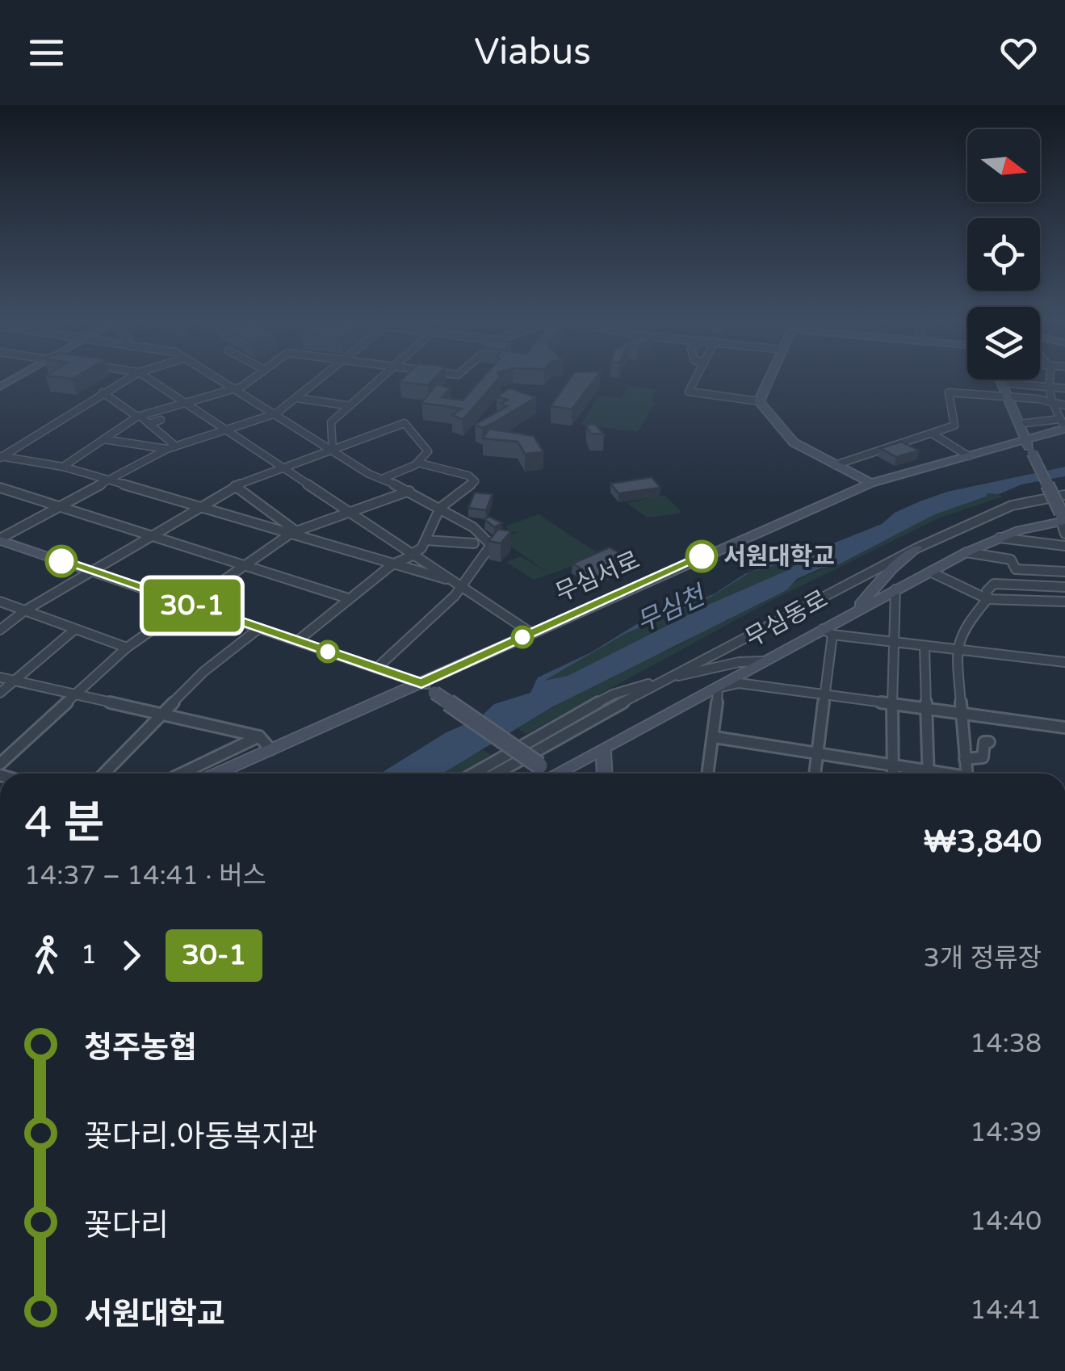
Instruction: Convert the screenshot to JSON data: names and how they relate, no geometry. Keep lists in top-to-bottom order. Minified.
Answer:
{"streets":{"street":["무심서로","무심동로"]},"water":["무심천"],"places":["서원대학교"],"lines":["bus line 30-1"],"north":"right","page":{"header":"Viabus","on_map":"30-1","heading":["4 분","14:37 – 14:41 · 버스","₩3,840"],"legs":["1","30-1","3개 정류장"],"list":[{"name":"청주농협","value":"14:38"},{"name":"꽃다리.아동복지관","value":"14:39"},{"name":"꽃다리","value":"14:40"},{"name":"서원대학교","value":"14:41"}]}}
